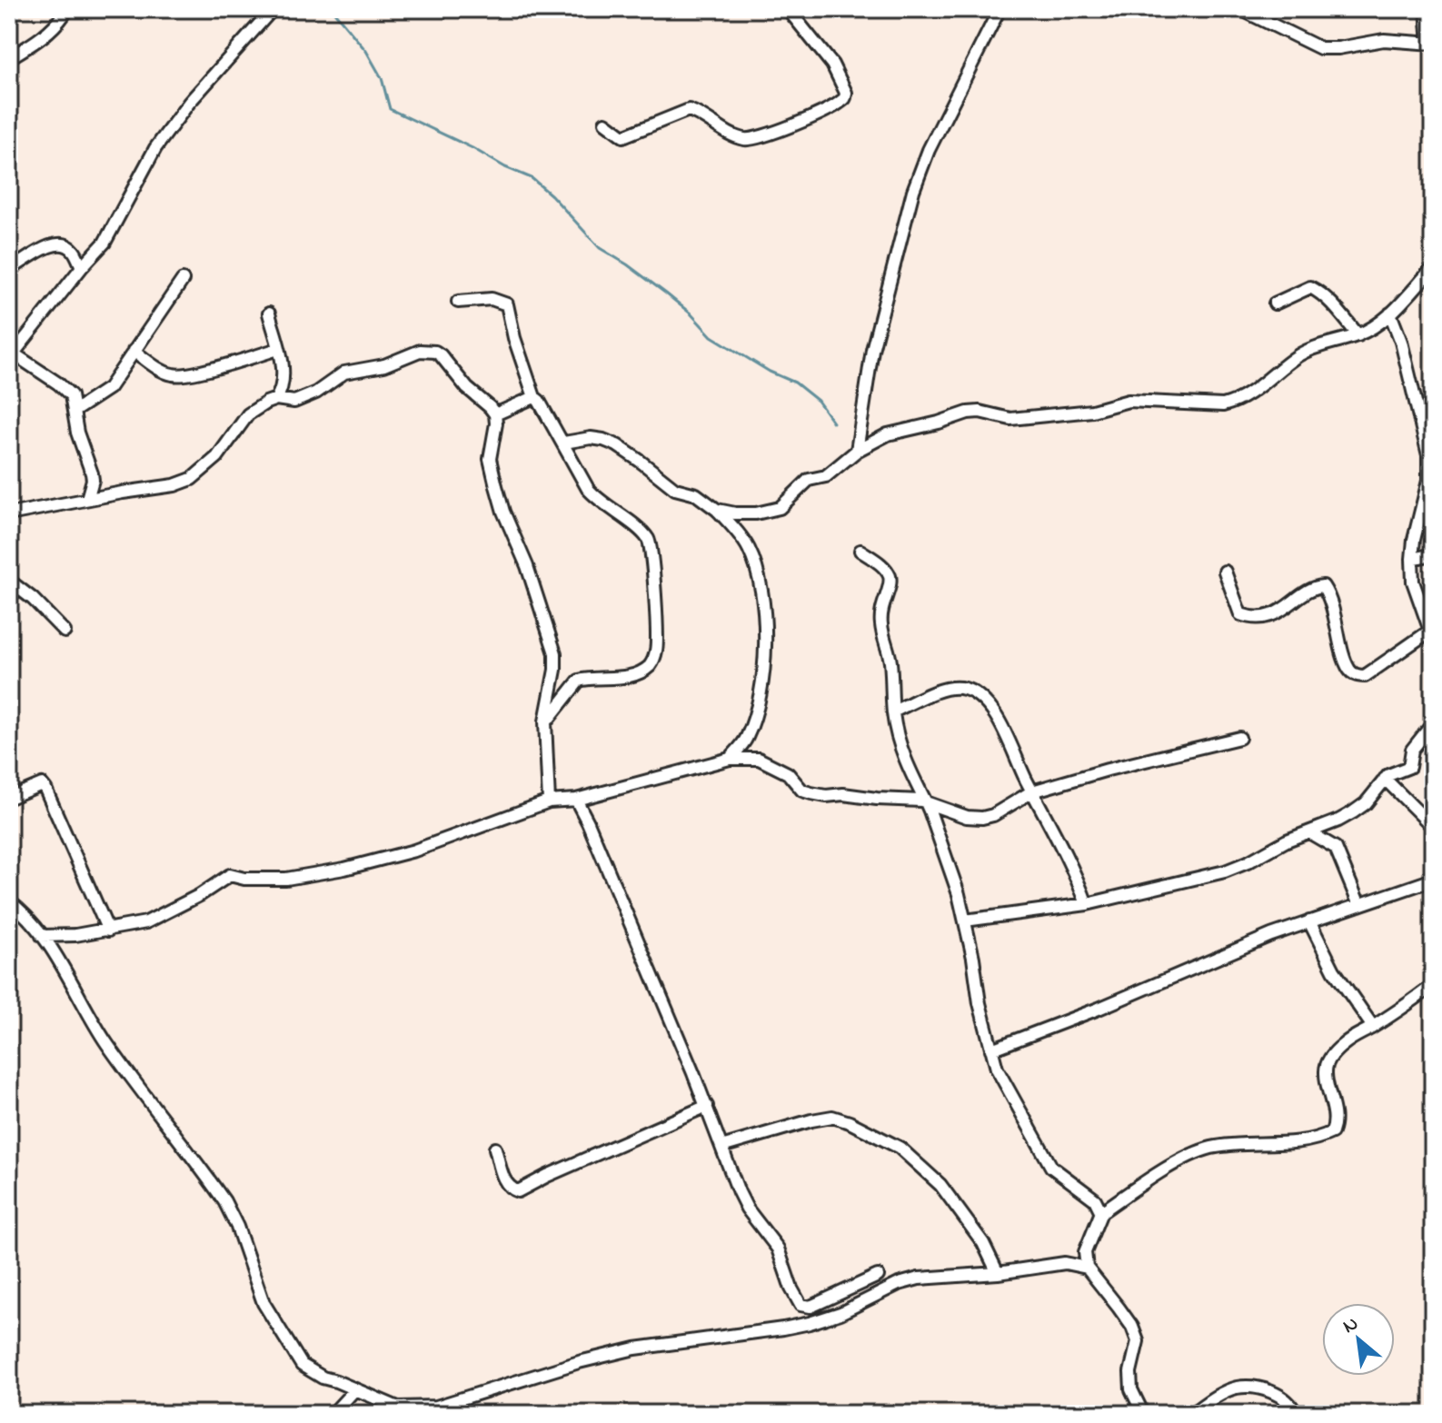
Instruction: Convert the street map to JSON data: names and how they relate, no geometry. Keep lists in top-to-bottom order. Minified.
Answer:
{"north":"top left"}
